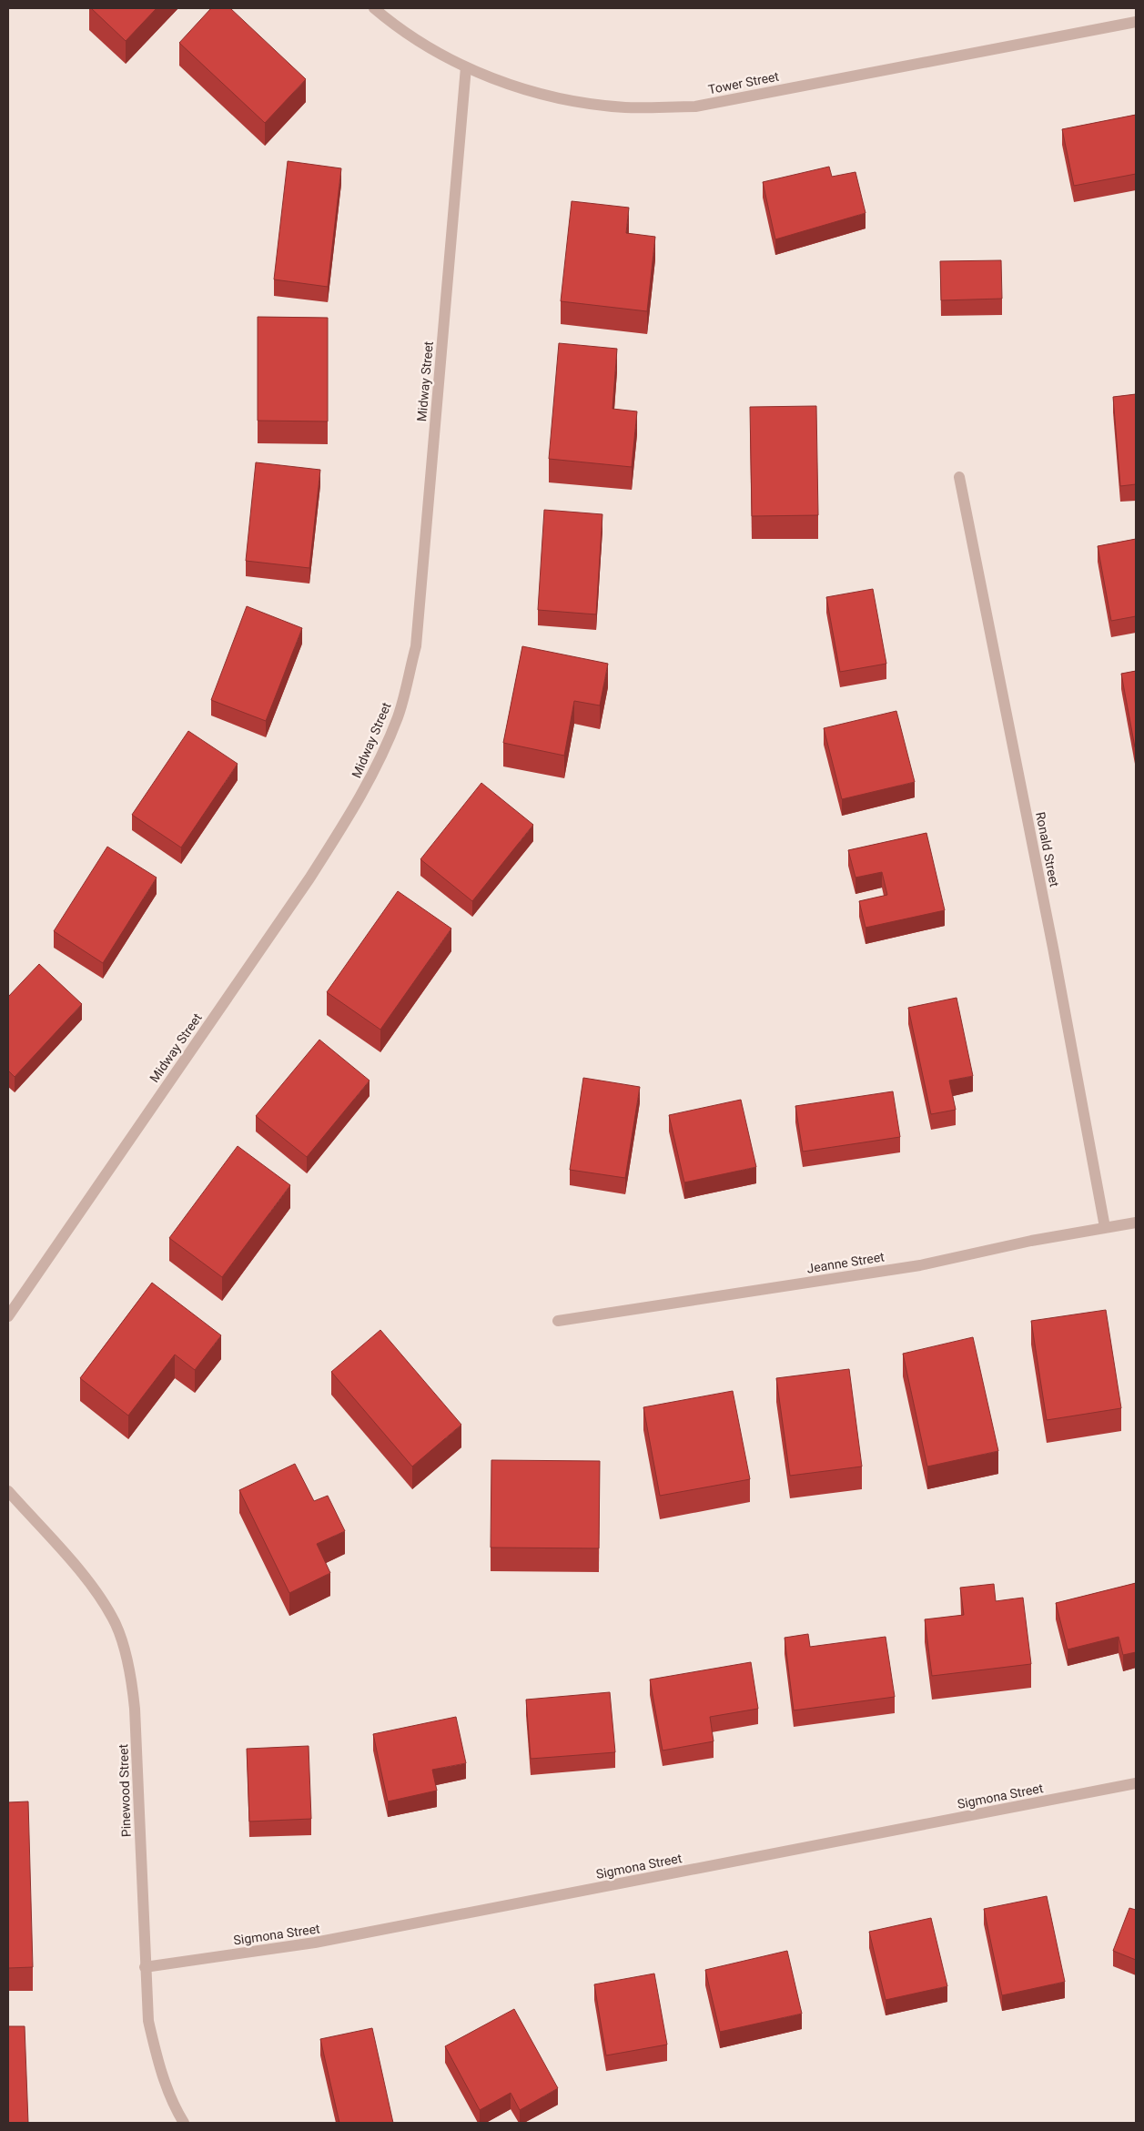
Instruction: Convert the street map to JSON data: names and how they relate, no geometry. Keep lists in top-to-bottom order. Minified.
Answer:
{"streets":{"street":["Tower Street","Midway Street","Ronald Street","Jeanne Street","Pinewood Street","Sigmona Street"]},"crossings":[["Tower Street","Midway Street"],["Ronald Street","Jeanne Street"],["Pinewood Street","Sigmona Street"]]}
